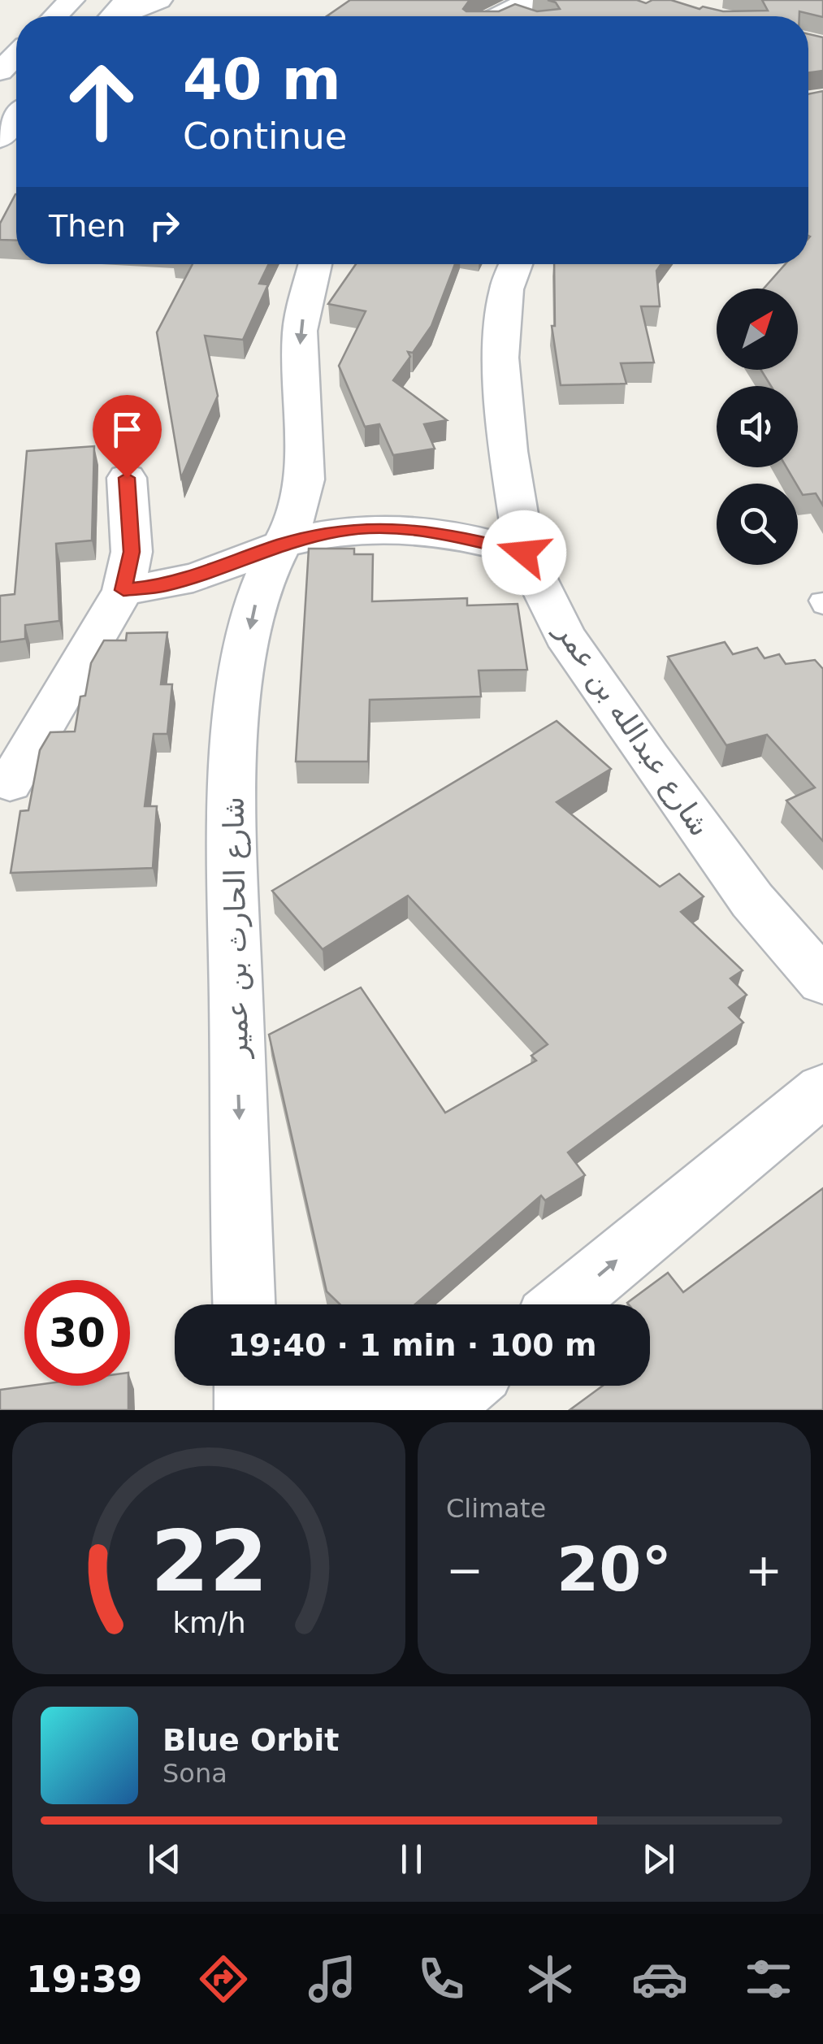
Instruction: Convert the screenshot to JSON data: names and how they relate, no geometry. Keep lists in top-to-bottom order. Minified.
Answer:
{"streets":{"street":["شارع عبدالله بن عمر","شارع الحارث بن عمير"]},"one_way":["شارع الحارث بن عمير"],"north":"top right","page":{"turn":["40 m","Continue"],"then":"Then","limit":"30","trip":"19:40 · 1 min · 100 m","tile":"Climate","heat":["−","20°","+"],"song":["Blue Orbit","Sona"],"tabs":"19:39","gauge":["22","km/h"]}}
